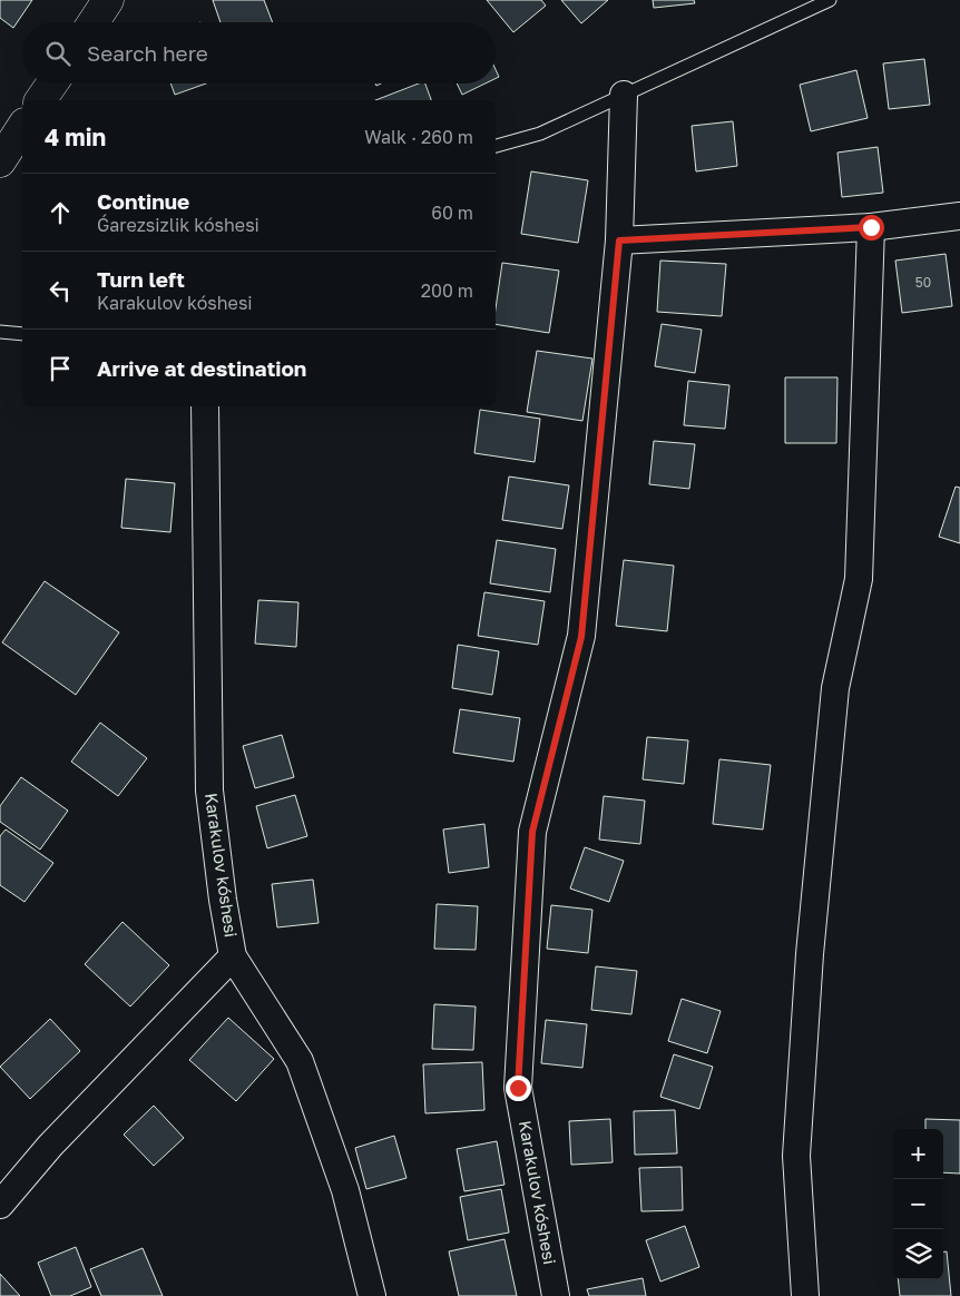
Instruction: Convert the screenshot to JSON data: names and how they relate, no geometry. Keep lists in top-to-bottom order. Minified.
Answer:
{"streets":{"street":["Karakulov kóshesi"]},"house_numbers":["50"],"page":{"search":"Search here","heading":["4 min","Walk · 260 m"],"list":[["Continue","Ǵarezsizlik kóshesi","60 m"],["Turn left","Karakulov kóshesi","200 m"],"Arrive at destination"],"map_buttons":["+","−"]}}
